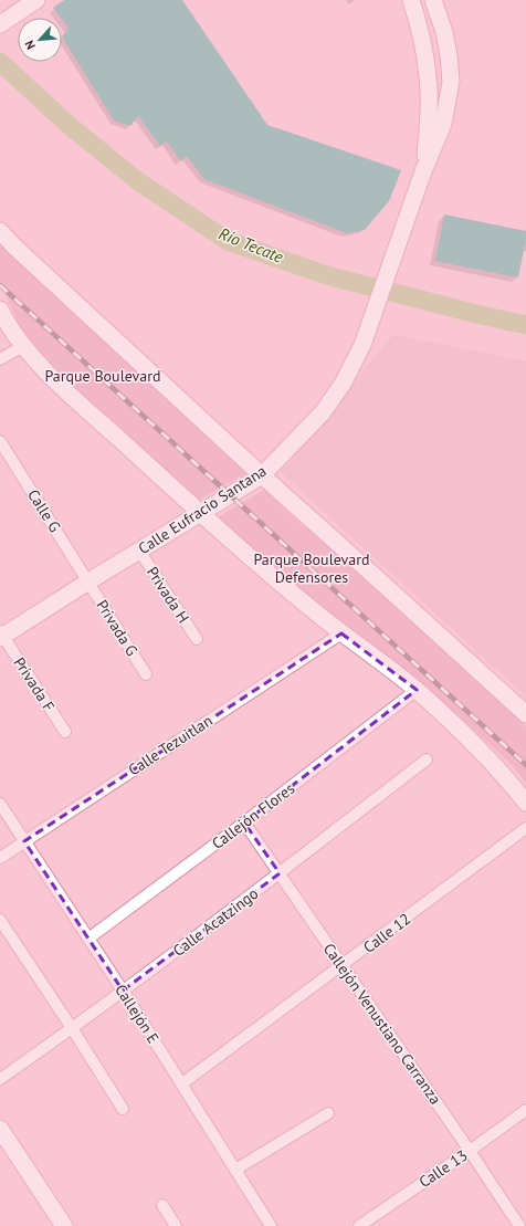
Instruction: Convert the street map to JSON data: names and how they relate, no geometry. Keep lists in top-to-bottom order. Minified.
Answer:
{"streets":{"main road":["Calle Eufracio Santana"],"street":["Calle G","Privada H","Privada G","Privada F","Calle Tezuitlan","Callejón Flores","Calle Acatzingo","Calle 12","Callejón E","Callejón Venustiano Carranza","Calle 13"]},"crossings":[["Calle Eufracio Santana","Calle G"],["Calle Eufracio Santana","Privada H"],["Calle Eufracio Santana","Privada G"],["Calle Eufracio Santana","Privada F"],["Calle G","Privada G"],["Calle Tezuitlan","Callejón E"],["Callejón Flores","Callejón E"],["Callejón Flores","Callejón Venustiano Carranza"],["Calle Acatzingo","Callejón E"],["Calle Acatzingo","Callejón Venustiano Carranza"],["Calle 12","Callejón E"],["Calle 12","Callejón Venustiano Carranza"],["Callejón Venustiano Carranza","Calle 13"]],"water":["Río Tecate"],"parks":["Parque Boulevard","Parque Boulevard Defensores"],"north":"bottom left"}
